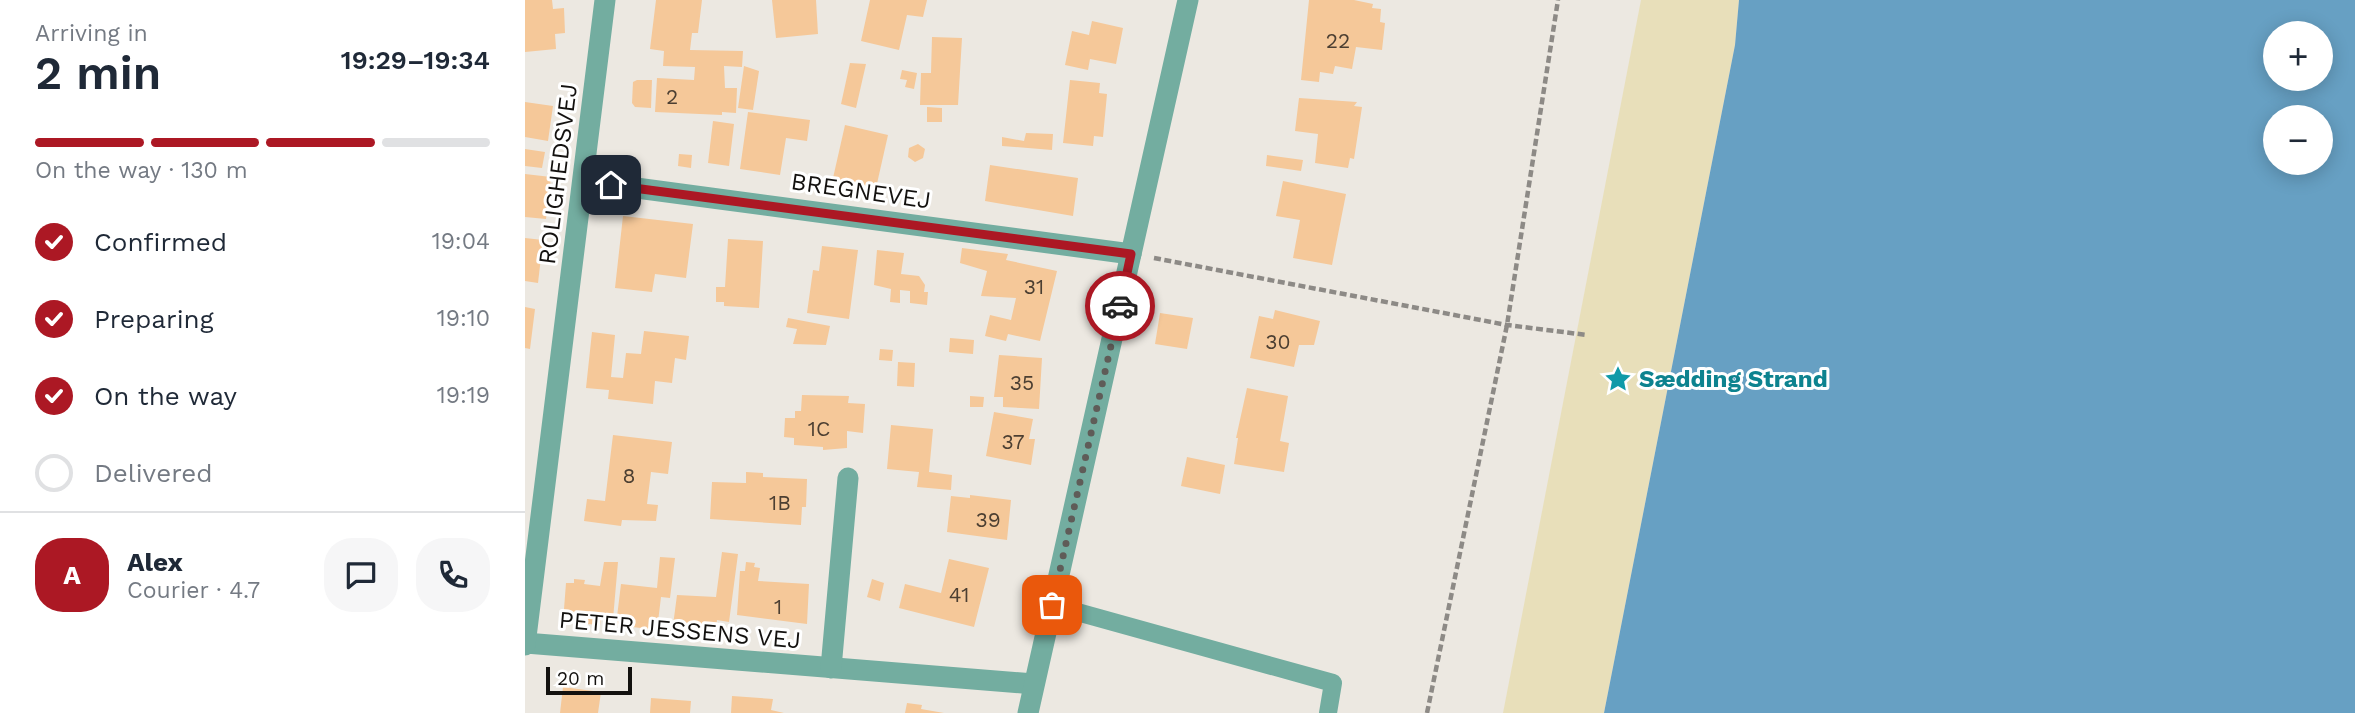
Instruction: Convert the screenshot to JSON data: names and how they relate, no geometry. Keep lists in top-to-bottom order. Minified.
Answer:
{"streets":{"street":["ROLIGHEDSVEJ","BREGNEVEJ","PETER JESSENS VEJ"]},"crossings":[["ROLIGHEDSVEJ","BREGNEVEJ"],["ROLIGHEDSVEJ","PETER JESSENS VEJ"]],"places":{"place":["Sædding Strand"]},"house_numbers":["22","2","31","30","35","1C","37","8","1B","39","41","1"],"scale_bar":"20 m","page":{"heading":["2 min","Arriving in","19:29–19:34"],"panel":["Alex","Courier · 4.7"],"map_buttons":["+","−"],"bar":"On the way · 130 m","list":[["Confirmed","19:04"],["Preparing","19:10"],["On the way","19:19"],"Delivered"],"round":"A","scale":"20 m"}}
